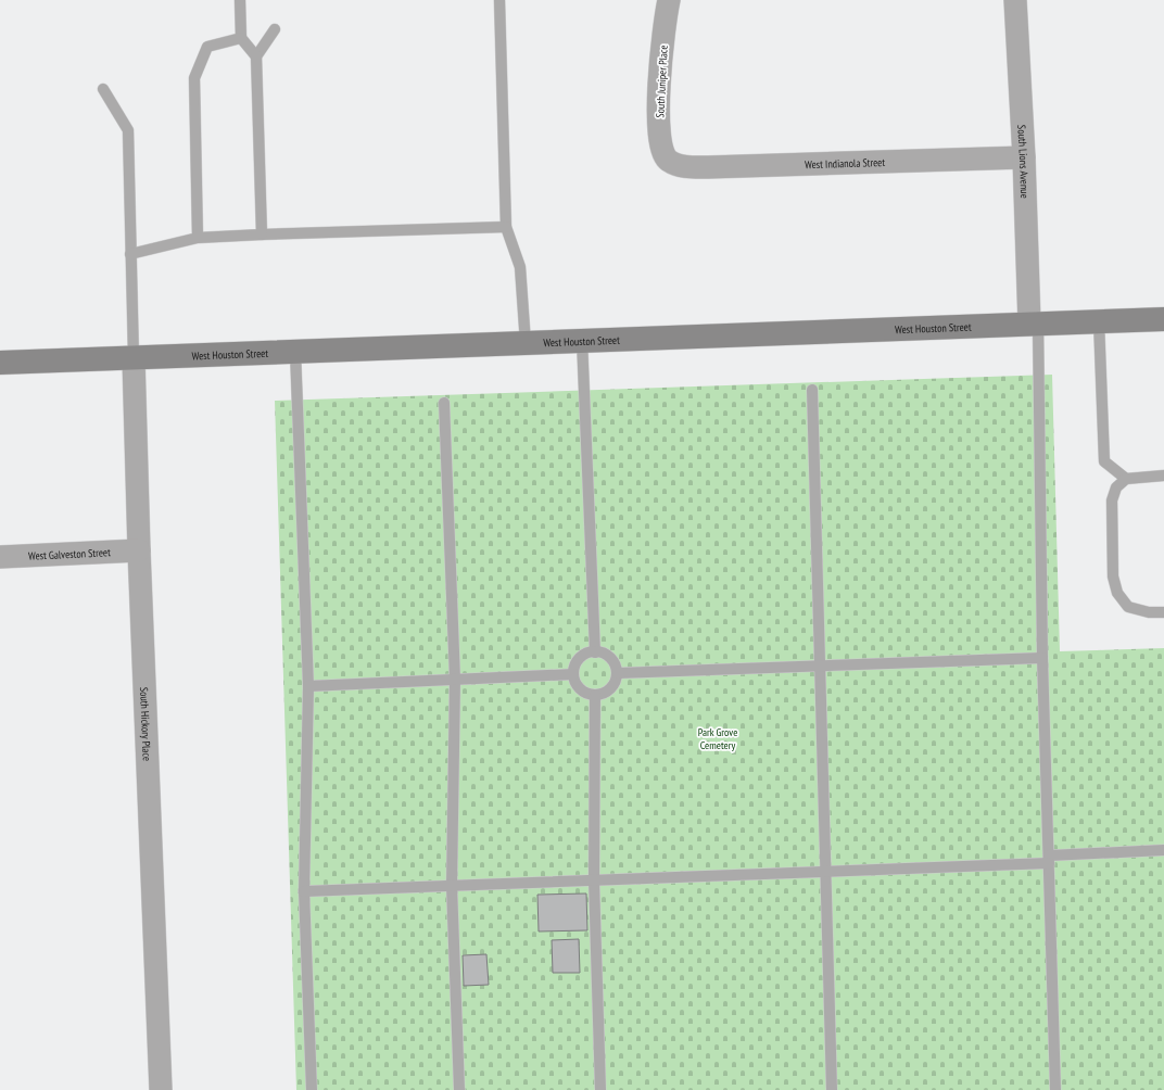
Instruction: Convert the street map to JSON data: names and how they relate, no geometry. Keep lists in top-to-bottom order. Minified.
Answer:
{"streets":{"main road":["West Houston Street"],"street":["South Juniper Place","South Lions Avenue","West Indianola Street","West Galveston Street","South Hickory Place"]},"crossings":[["South Juniper Place","West Indianola Street"],["South Lions Avenue","West Indianola Street"],["South Lions Avenue","West Houston Street"],["West Houston Street","South Hickory Place"],["West Galveston Street","South Hickory Place"]],"parks":["Park Grove Cemetery"]}
